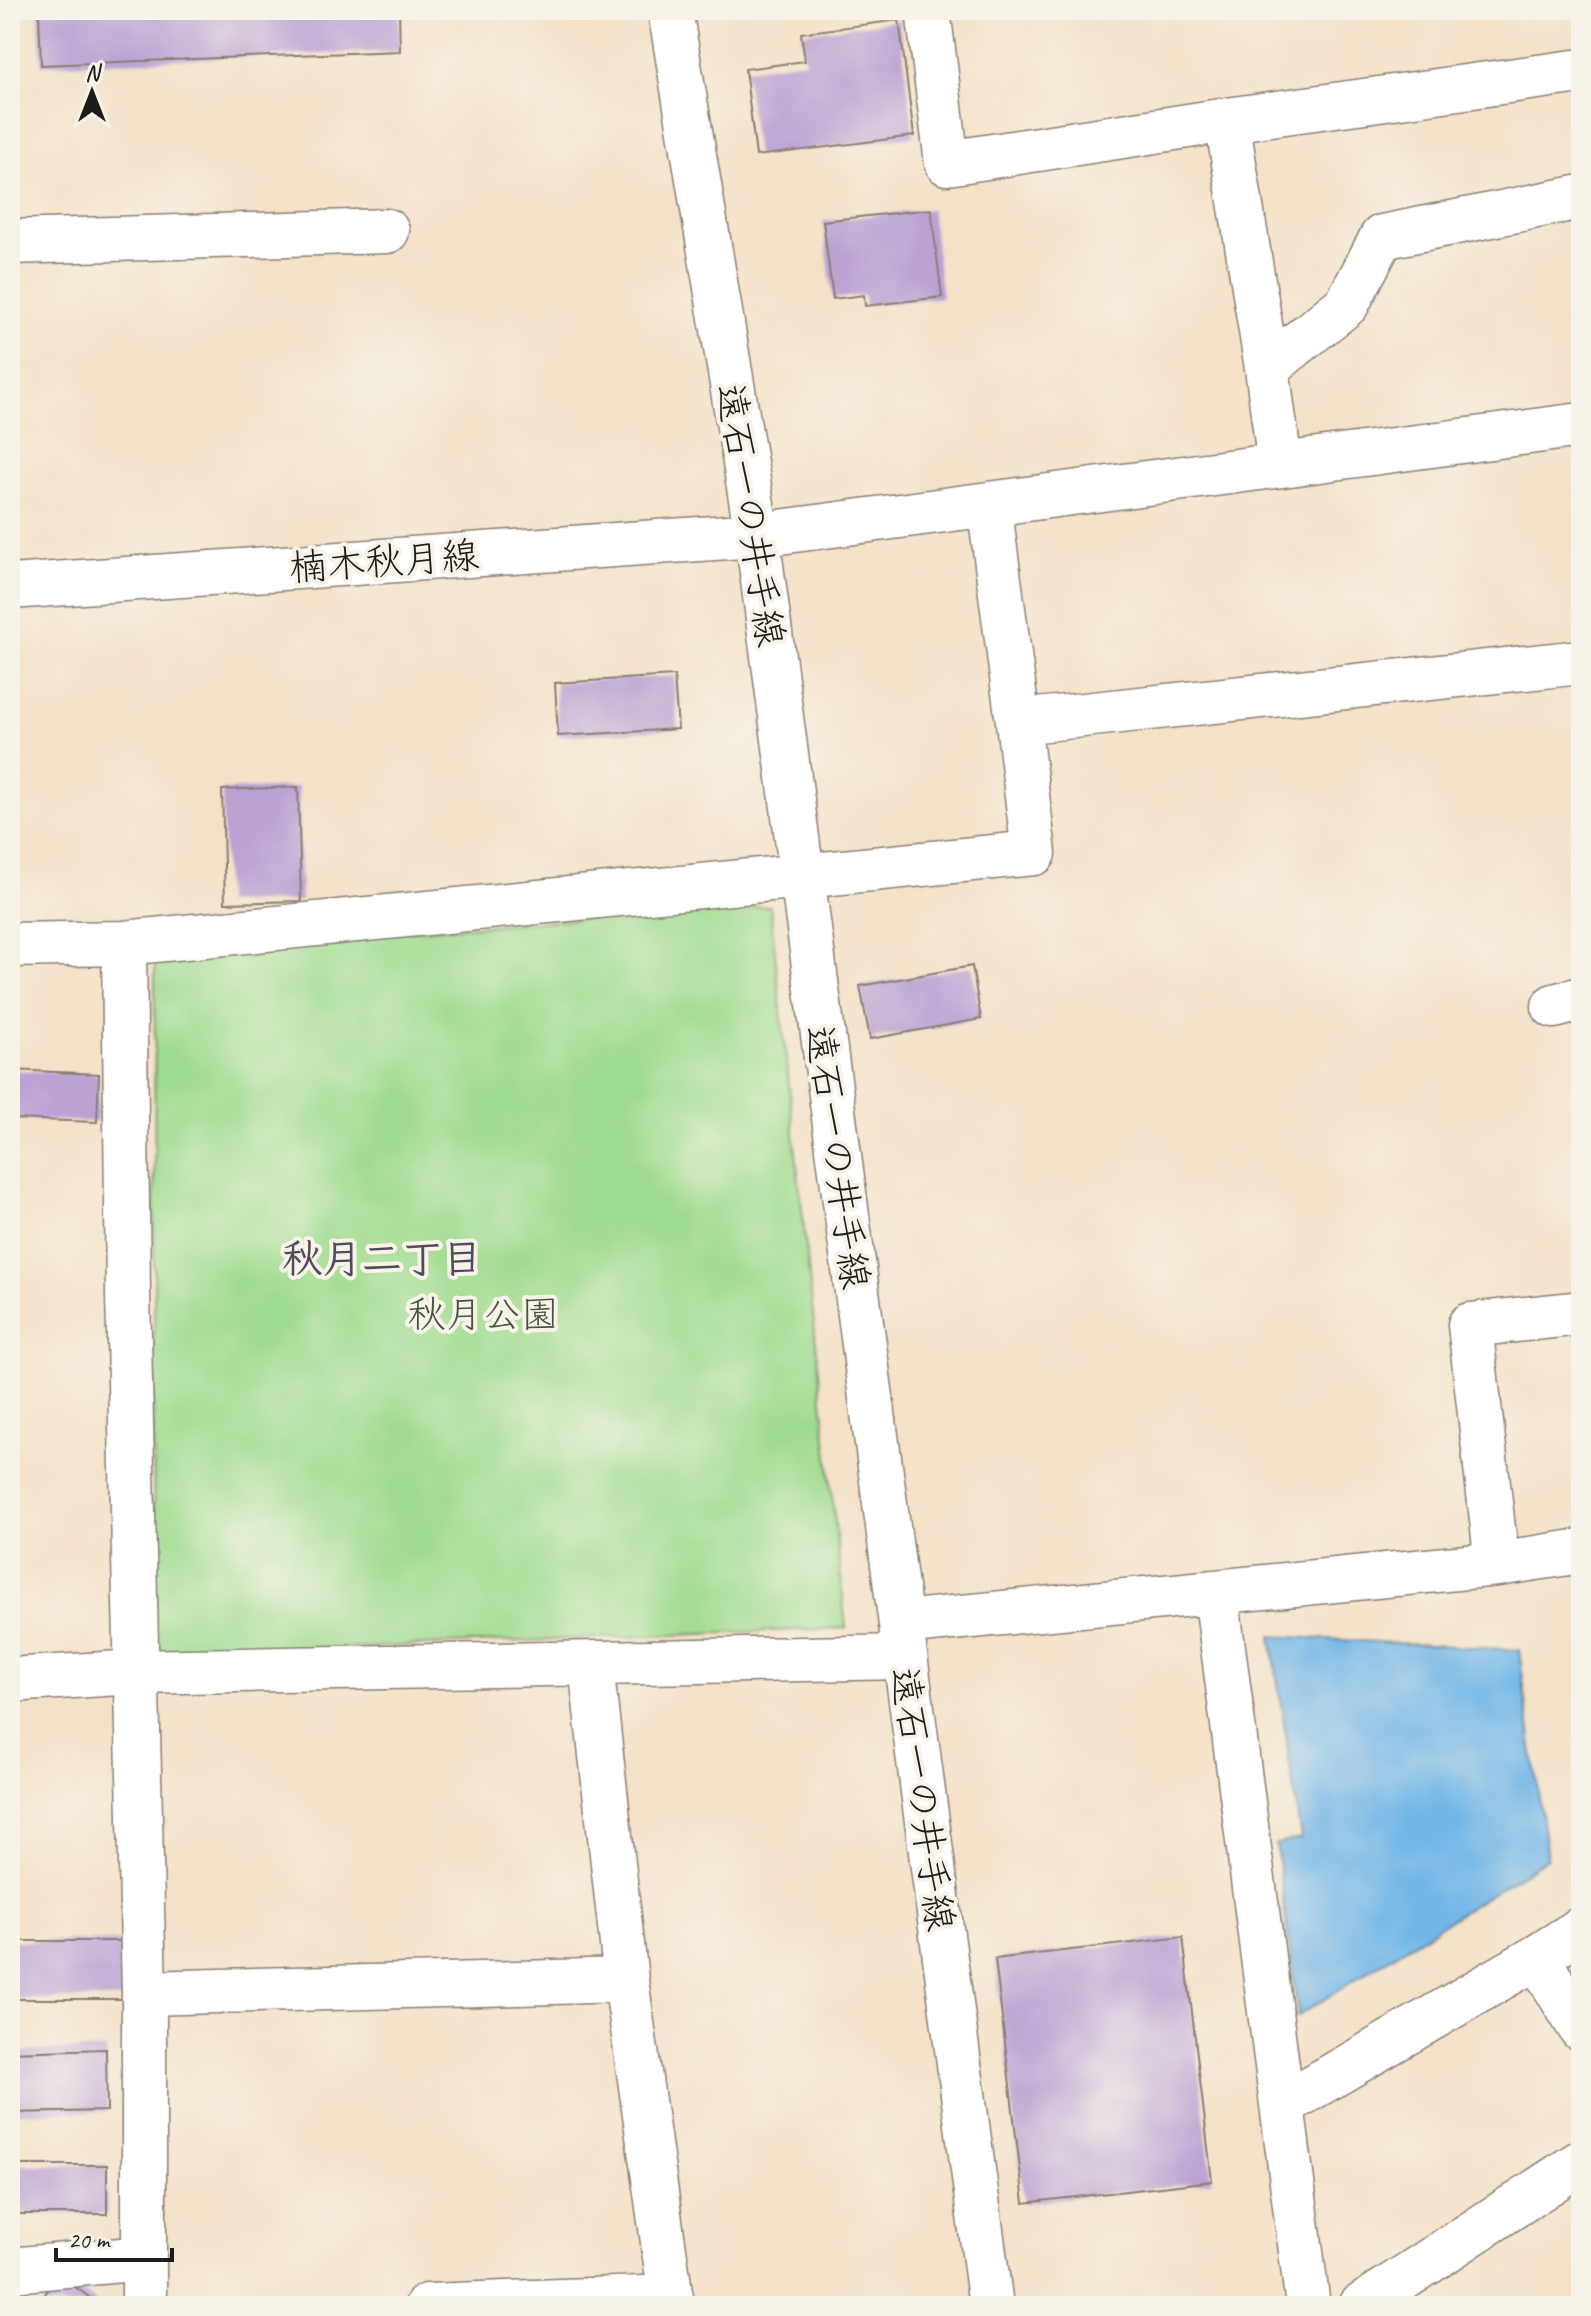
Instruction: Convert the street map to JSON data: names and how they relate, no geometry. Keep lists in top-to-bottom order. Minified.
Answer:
{"streets":{"street":["遠石一の井手線","楠木秋月線"]},"crossings":[["遠石一の井手線","楠木秋月線"]],"districts":["秋月二丁目"],"parks":["秋月公園"],"scale_bar":"20 m","north":"top"}
